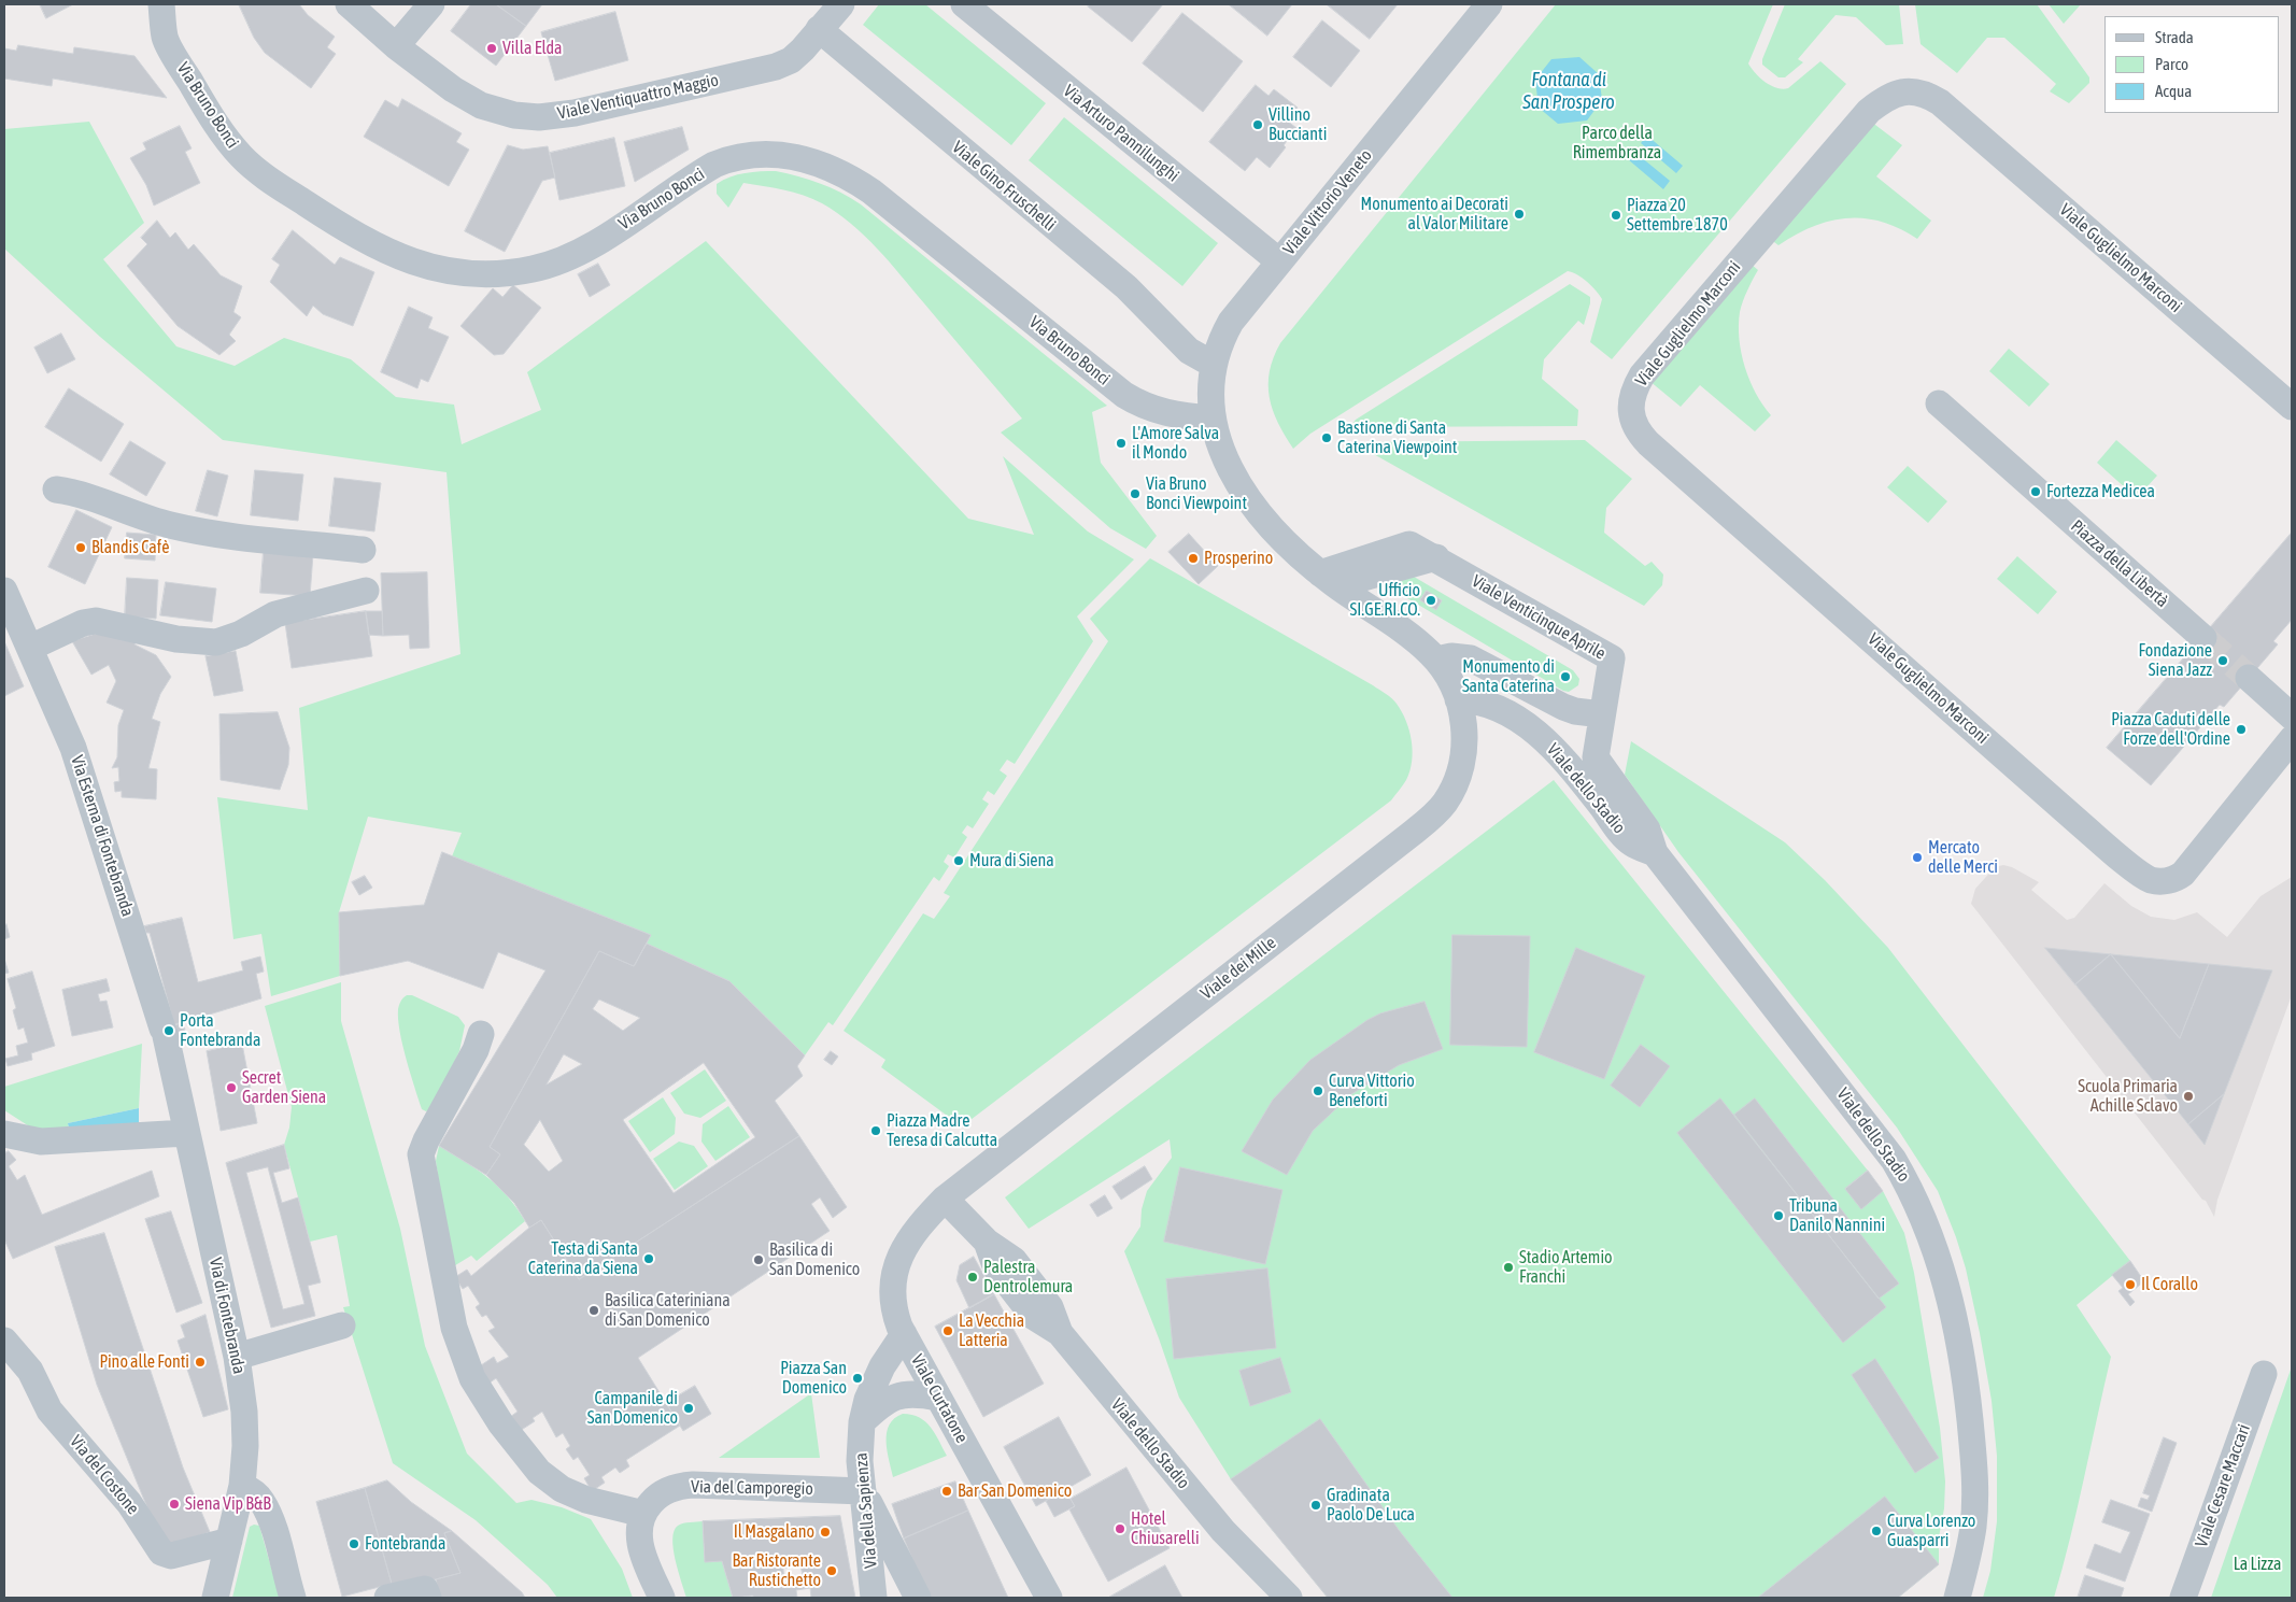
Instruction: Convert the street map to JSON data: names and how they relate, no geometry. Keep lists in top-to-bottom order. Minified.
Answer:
{"streets":{"street":["Viale Ventiquattro Maggio","Via Bruno Bonci","Via Arturo Pannilunghi","Viale Gino Fruschelli","Viale Vittorio Veneto","Viale Guglielmo Marconi","Piazza della Libertà","Viale Venticinque Aprile","Viale dello Stadio","Via Esterna di Fontebranda","Viale dei Mille","Via di Fontebranda","Viale Curtatone","Via del Costone","Viale Cesare Maccari","Via del Camporegio","Via della Sapienza"]},"crossings":[["Viale Ventiquattro Maggio","Viale Gino Fruschelli"],["Via Bruno Bonci","Viale Vittorio Veneto"],["Via Arturo Pannilunghi","Viale Vittorio Veneto"],["Viale Gino Fruschelli","Viale Vittorio Veneto"],["Viale Venticinque Aprile","Viale dello Stadio"],["Viale dello Stadio","Viale dei Mille"],["Viale dello Stadio","Viale Curtatone"],["Via Esterna di Fontebranda","Via di Fontebranda"],["Viale dei Mille","Viale Curtatone"],["Via di Fontebranda","Via del Costone"],["Viale Curtatone","Via della Sapienza"],["Via del Camporegio","Via della Sapienza"]],"water":["Fontana di San Prospero"],"parks":["Parco della Rimembranza","La Lizza"],"places":["Villa Elda","Villino Buccianti","Monumento ai Decorati al Valor Militare","Piazza 20 Settembre 1870","Bastione di Santa Caterina Viewpoint","L'Amore Salva il Mondo","Fortezza Medicea","Via Bruno Bonci Viewpoint","Blandis Cafè","Prosperino","Ufficio SI.GE.RI.CO.","Fondazione Siena Jazz","Monumento di Santa Caterina","Piazza Caduti delle Forze dell'Ordine","Mercato delle Merci","Mura di Siena","Porta Fontebranda","Secret Garden Siena","Curva Vittorio Beneforti","Scuola Primaria Achille Sclavo","Piazza Madre Teresa di Calcutta","Tribuna Danilo Nannini","Testa di Santa Caterina da Siena","Basilica di San Domenico","Stadio Artemio Franchi","Palestra Dentrolemura","Il Corallo","Basilica Cateriniana di San Domenico","La Vecchia Latteria","Pino alle Fonti","Piazza San Domenico","Campanile di San Domenico","Bar San Domenico","Siena Vip B&B","Gradinata Paolo De Luca","Hotel Chiusarelli","Curva Lorenzo Guasparri","Il Masgalano","Fontebranda","Bar Ristorante Rustichetto"],"legend":["Strada","Parco","Acqua"]}
